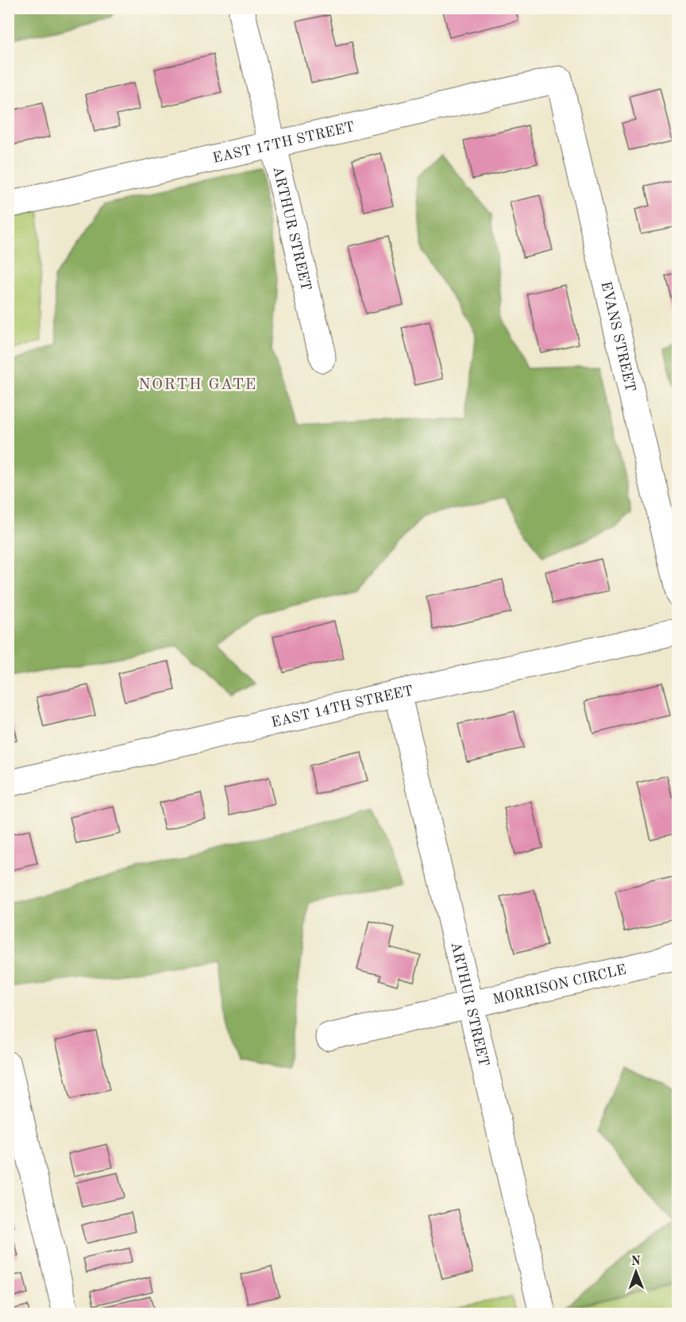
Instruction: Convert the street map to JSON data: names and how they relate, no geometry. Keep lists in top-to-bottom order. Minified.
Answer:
{"streets":{"street":["EAST 17TH STREET","ARTHUR STREET","EVANS STREET","EAST 14TH STREET","MORRISON CIRCLE"]},"crossings":[["EAST 17TH STREET","ARTHUR STREET"],["EAST 17TH STREET","EVANS STREET"],["ARTHUR STREET","EAST 14TH STREET"],["ARTHUR STREET","MORRISON CIRCLE"]],"districts":["NORTH GATE"],"north":"top"}
